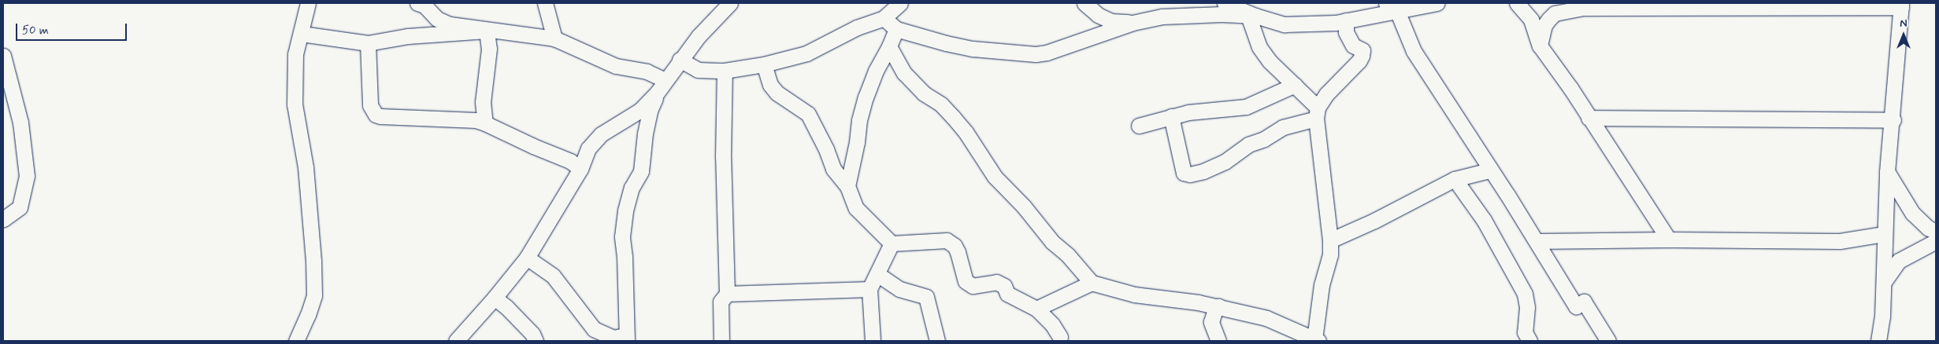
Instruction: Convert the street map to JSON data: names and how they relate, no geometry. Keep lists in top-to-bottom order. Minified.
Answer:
{"scale_bar":"50 m","north":"top"}
